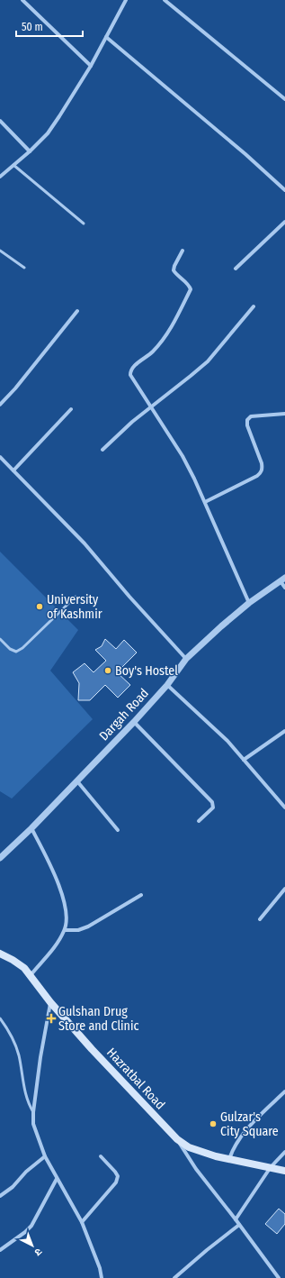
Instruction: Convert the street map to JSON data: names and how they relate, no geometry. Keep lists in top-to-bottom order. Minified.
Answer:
{"streets":{"main road":["Hazratbal Road"],"street":["Dargah Road"]},"places":{"other":["University of Kashmir","Boy's Hostel","Gulzar's City Square"],"health":["Gulshan Drug Store and Clinic"]},"scale_bar":"50 m","north":"bottom right"}
